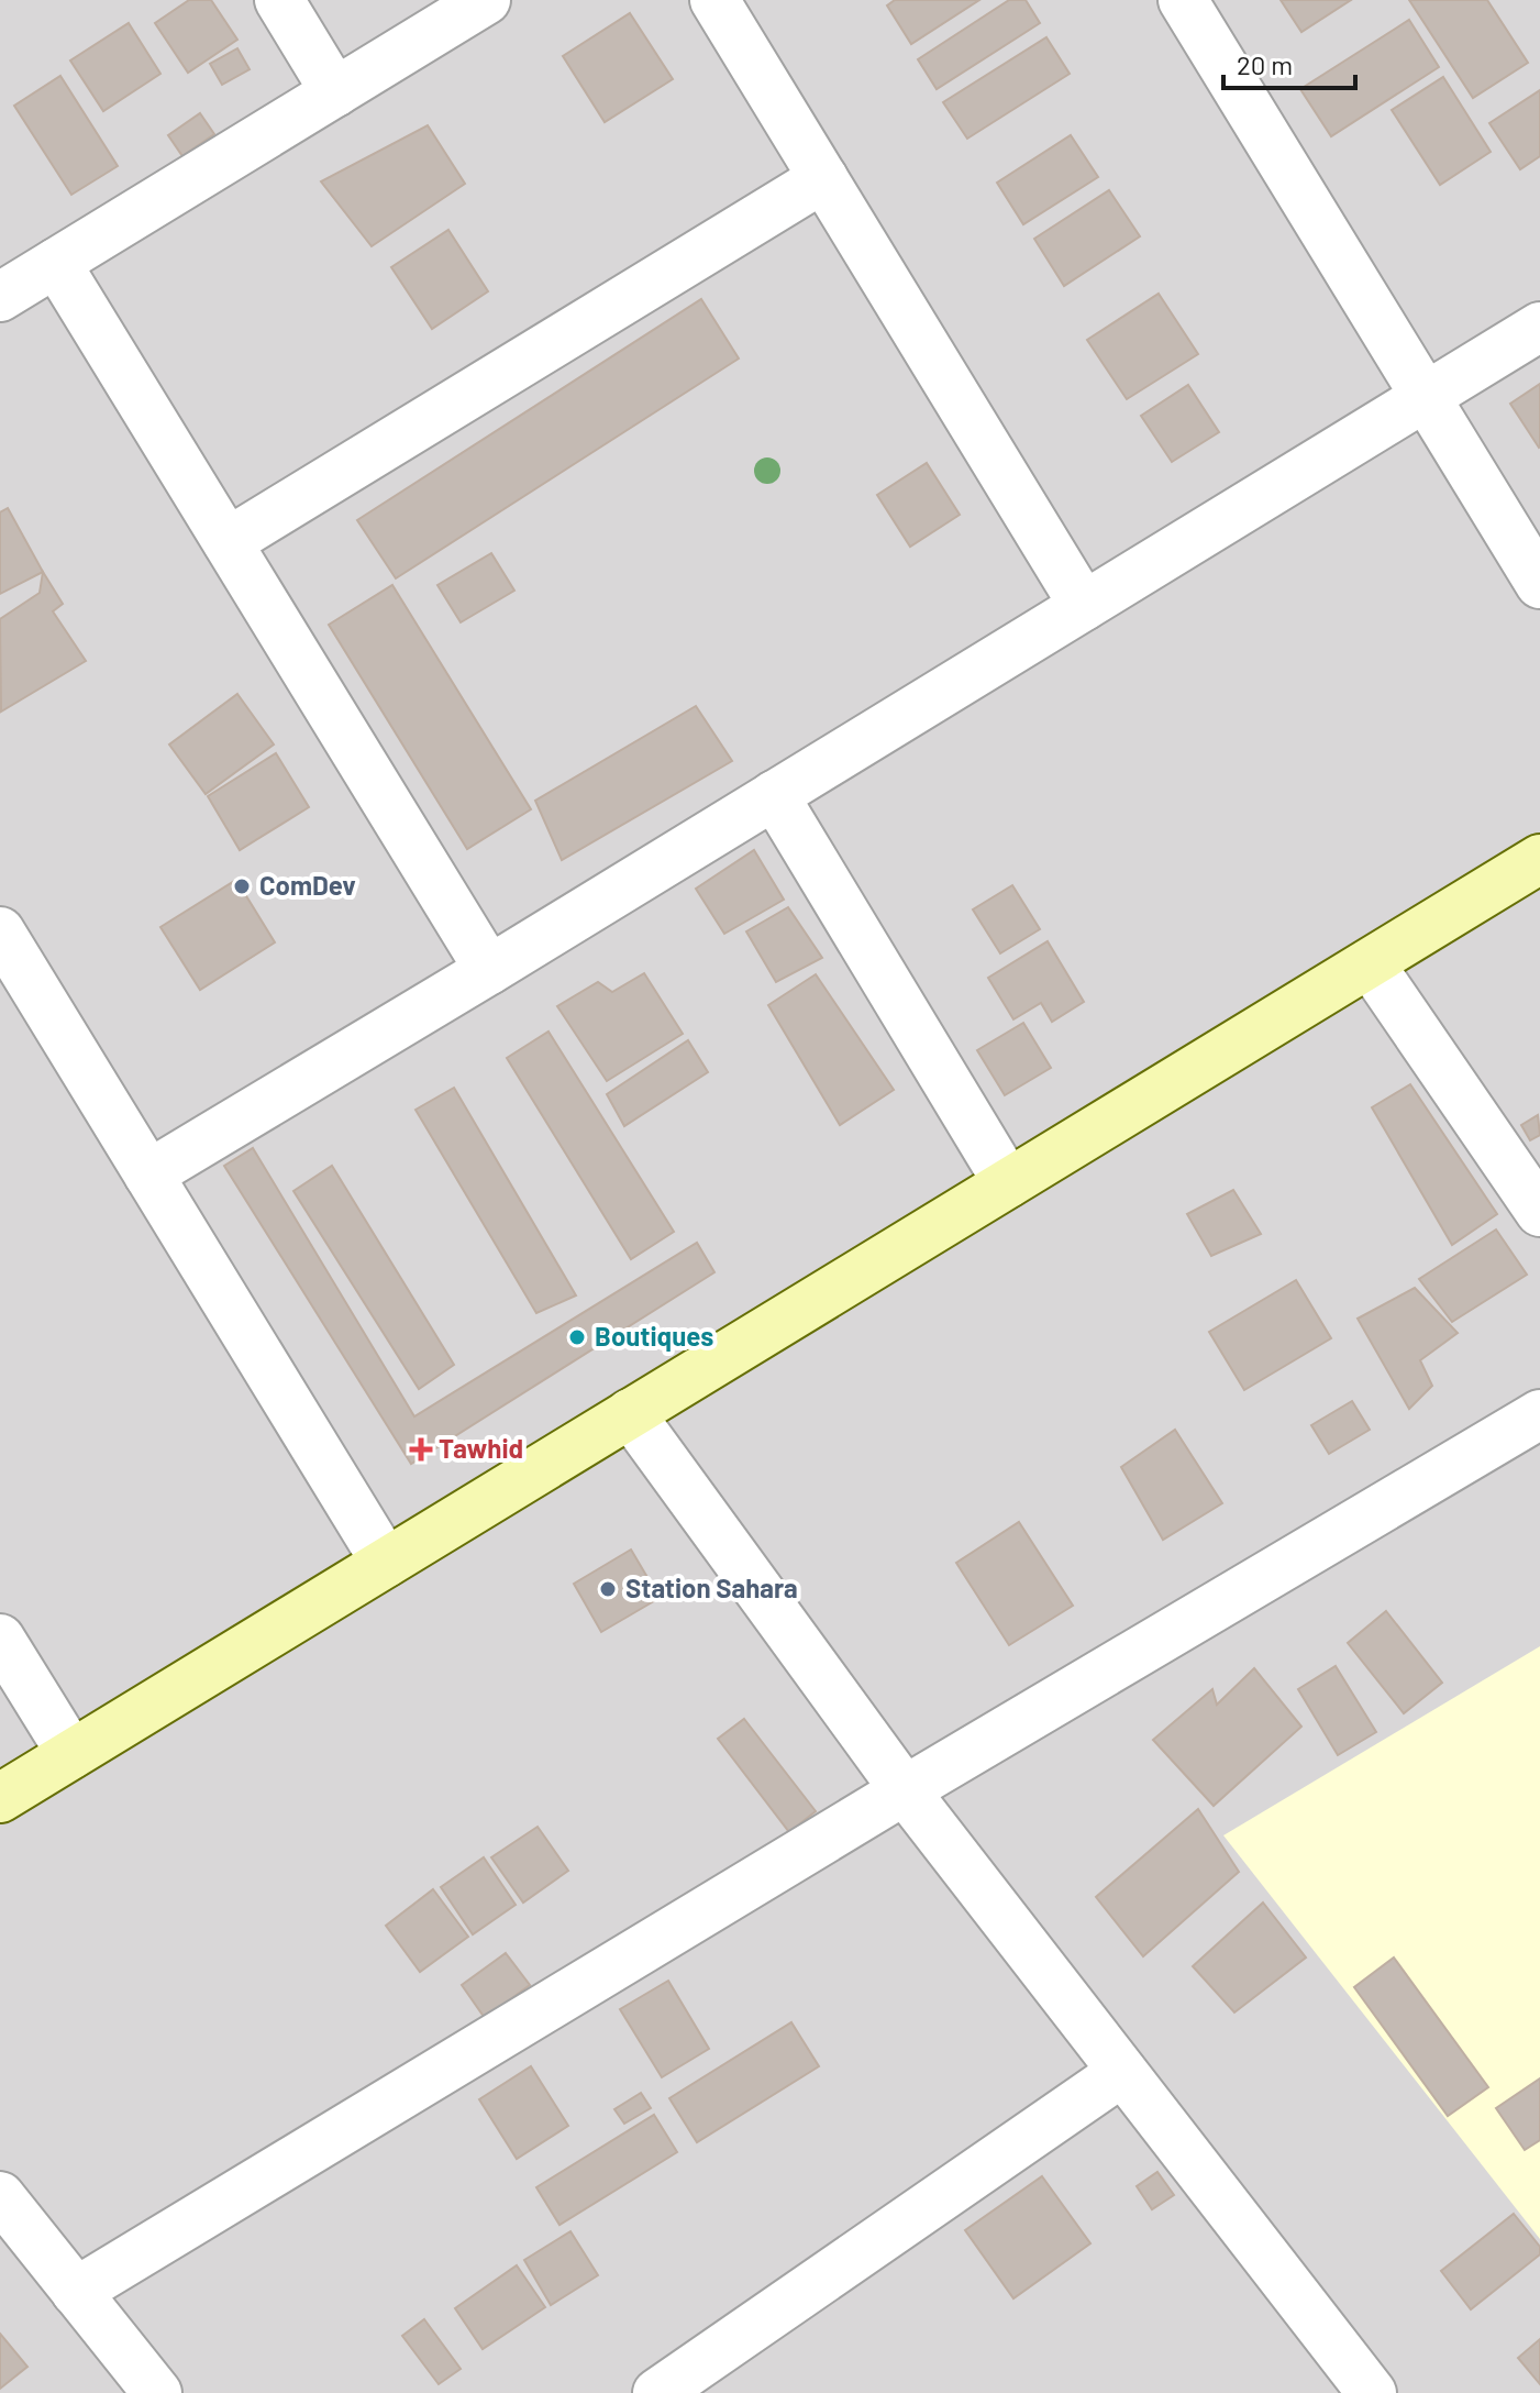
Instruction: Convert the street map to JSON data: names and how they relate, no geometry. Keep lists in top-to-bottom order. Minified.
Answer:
{"places":{"other":["ComDev","Boutiques","Station Sahara"],"health":["Tawhid"]},"scale_bar":"20 m"}
